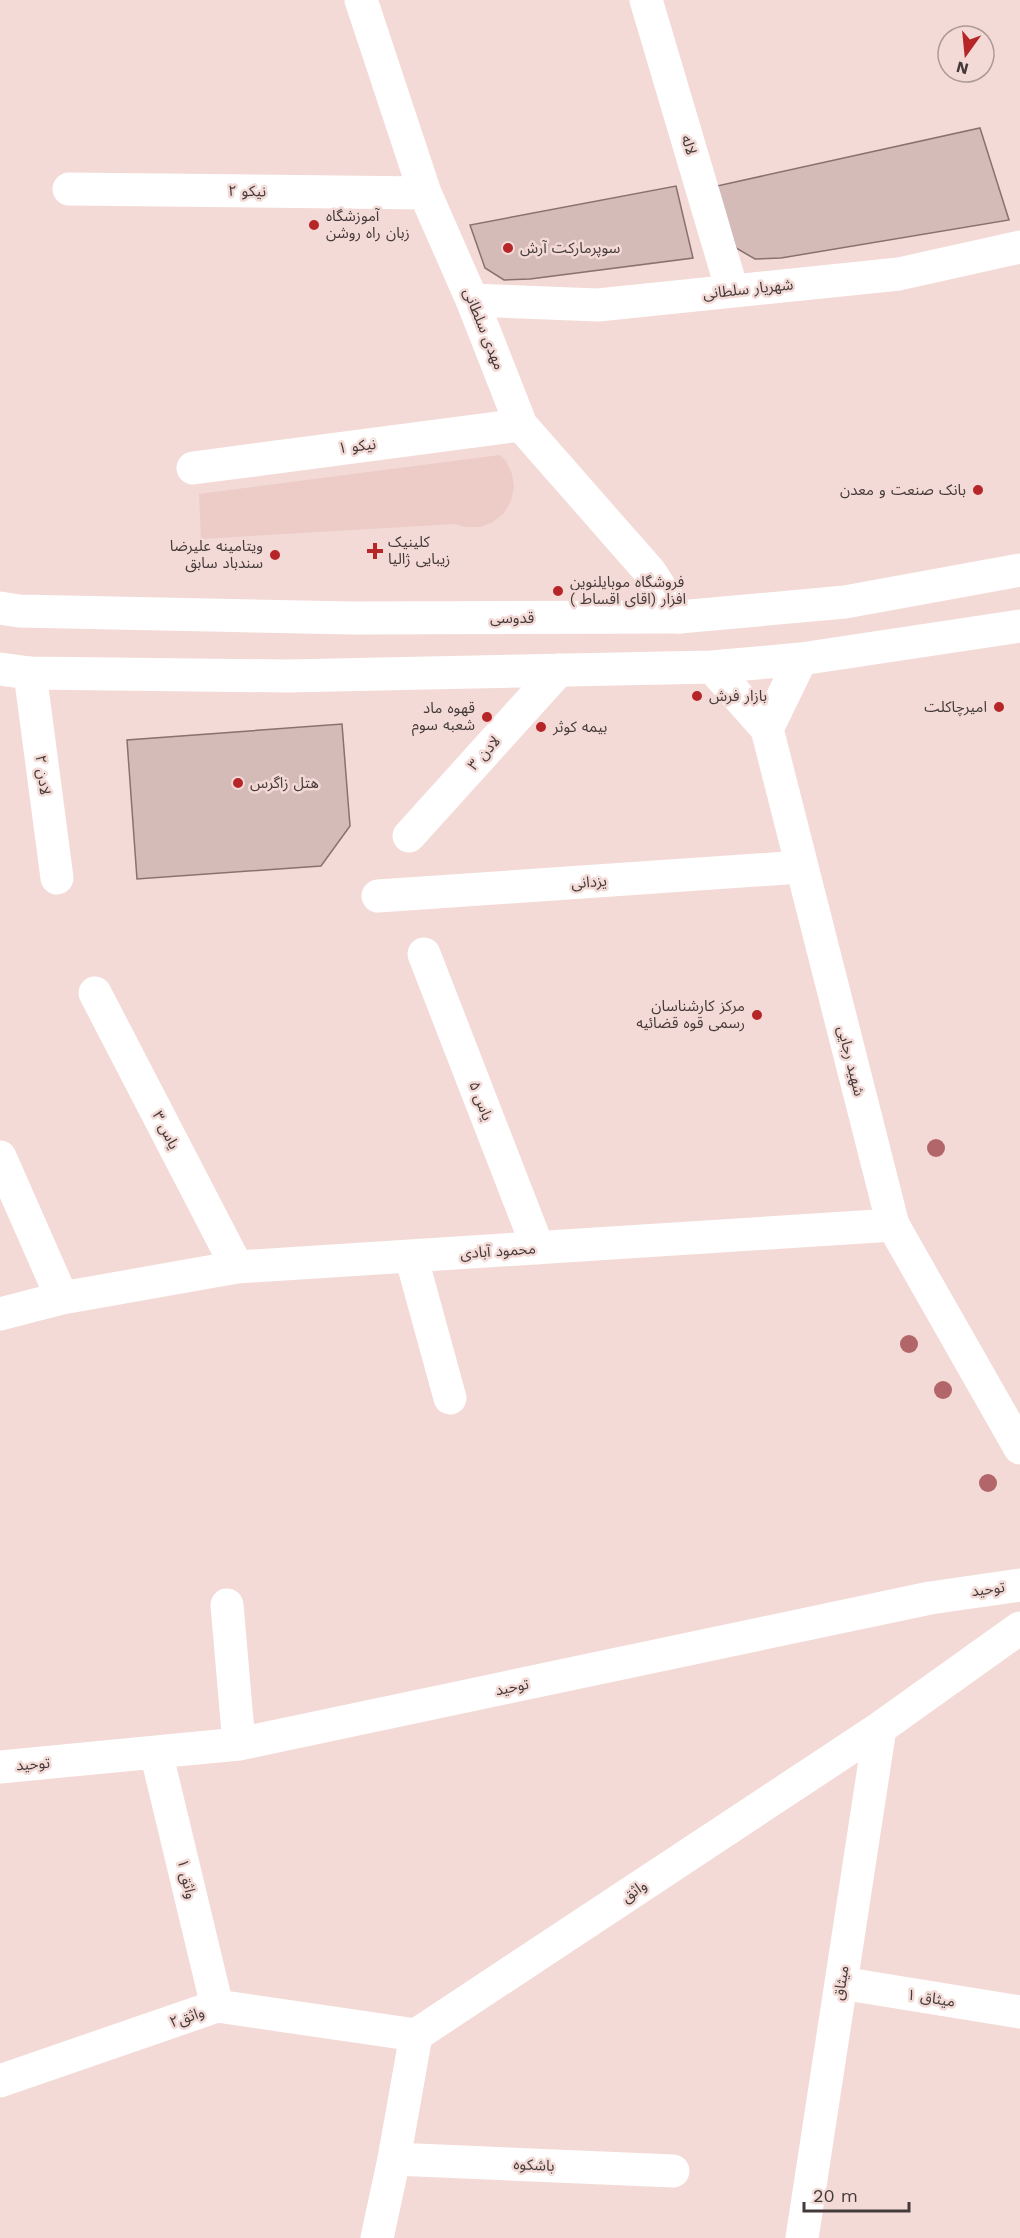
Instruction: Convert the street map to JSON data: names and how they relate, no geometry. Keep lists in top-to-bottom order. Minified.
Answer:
{"streets":{"street":["لاله","نیکو ۲","شهریار سلطانی","مهدی سلطانی","نیکو ۱","قدوسی","لادن ۳","لادن ۲","یزدانی","شهید رجایی","یاس ۵","یاس ۳","محمود آبادی","توحید","واثق ۱","واثق","میثاق","میثاق ۱","واثق۲","باشکوه"]},"crossings":[["لاله","شهریار سلطانی"],["نیکو ۲","مهدی سلطانی"],["شهریار سلطانی","مهدی سلطانی"],["مهدی سلطانی","نیکو ۱"],["مهدی سلطانی","قدوسی"],["یزدانی","شهید رجایی"],["شهید رجایی","محمود آبادی"],["یاس ۵","محمود آبادی"],["یاس ۳","محمود آبادی"],["توحید","واثق ۱"],["واثق ۱","واثق۲"],["واثق","میثاق"],["واثق","واثق۲"],["میثاق","میثاق ۱"]],"places":{"other":["آموزشگاه زبان راه روشن","سوپرمارکت آرش","بانک صنعت و معدن","ویتامینه علیرضا سندباد سابق","فروشگاه موبایلنوین افزار (اقای اقساط )","بازار فرش","امیرچاکلت","قهوه ماد شعبه سوم","بیمه کوثر","هتل زاگرس","مرکز کارشناسان رسمی قوه قضائیه"],"health":["کلینیک زیبایی ژالیا"]},"scale_bar":"20 m","north":"bottom"}
